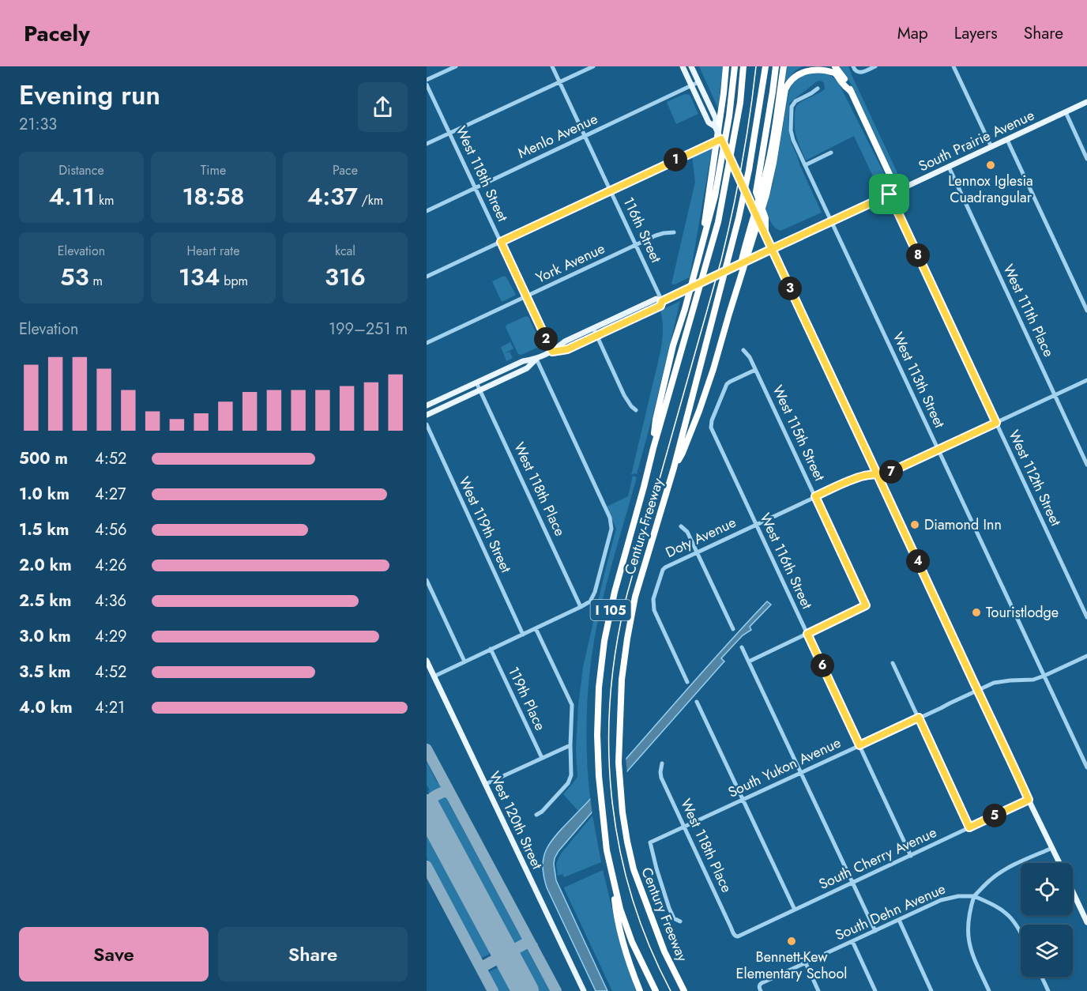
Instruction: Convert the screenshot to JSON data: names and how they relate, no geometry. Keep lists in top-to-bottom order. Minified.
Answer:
{"streets":{"highway":["Century Freeway","I 105"],"main road":["South Prairie Avenue","West 120th Street"],"street":["Menlo Avenue","West 118th Street","116th Street","York Avenue","West 111th Place","West 113th Street","West 115th Street","West 112th Street","West 118th Place","West 119th Street","Doty Avenue","West 116th Street","119th Place","South Yukon Avenue","South Cherry Avenue","South Dehn Avenue"]},"crossings":[["Menlo Avenue","West 118th Street"],["Menlo Avenue","116th Street"],["South Prairie Avenue","116th Street"],["South Prairie Avenue","West 111th Place"],["South Prairie Avenue","West 113th Street"],["South Prairie Avenue","West 112th Street"],["West 118th Street","York Avenue"],["116th Street","York Avenue"],["West 111th Place","Doty Avenue"],["West 113th Street","Doty Avenue"],["West 113th Street","South Yukon Avenue"],["West 115th Street","Doty Avenue"],["West 115th Street","West 116th Street"],["West 112th Street","Doty Avenue"],["West 118th Place","South Yukon Avenue"],["West 118th Place","South Cherry Avenue"],["Doty Avenue","West 116th Street"],["West 116th Street","South Yukon Avenue"],["West 116th Street","South Cherry Avenue"]],"places":["Lennox Iglesia Cuadrangular","Diamond Inn","Touristlodge","Bennett-Kew Elementary School"],"page":{"header":"Pacely","nav":["Map","Layers","Share"],"heading":["Evening run","21:33"],"stats":[["Distance","4.11 km"],["Time","18:58"],["Pace","4:37 /km"],["Elevation","53 m"],["Heart rate","134 bpm"],["kcal","316"]],"pins":["1","8","3","2","7","4","6","5"],"chart":["Elevation","199–251 m"],"list":[{"name":"500 m","note":"4:52"},{"name":"1.0 km","note":"4:27"},{"name":"1.5 km","note":"4:56"},{"name":"2.0 km","note":"4:26"},{"name":"2.5 km","note":"4:36"},{"name":"3.0 km","note":"4:29"},{"name":"3.5 km","note":"4:52"},{"name":"4.0 km","note":"4:21"}],"buttons":["Save","Share"]}}
